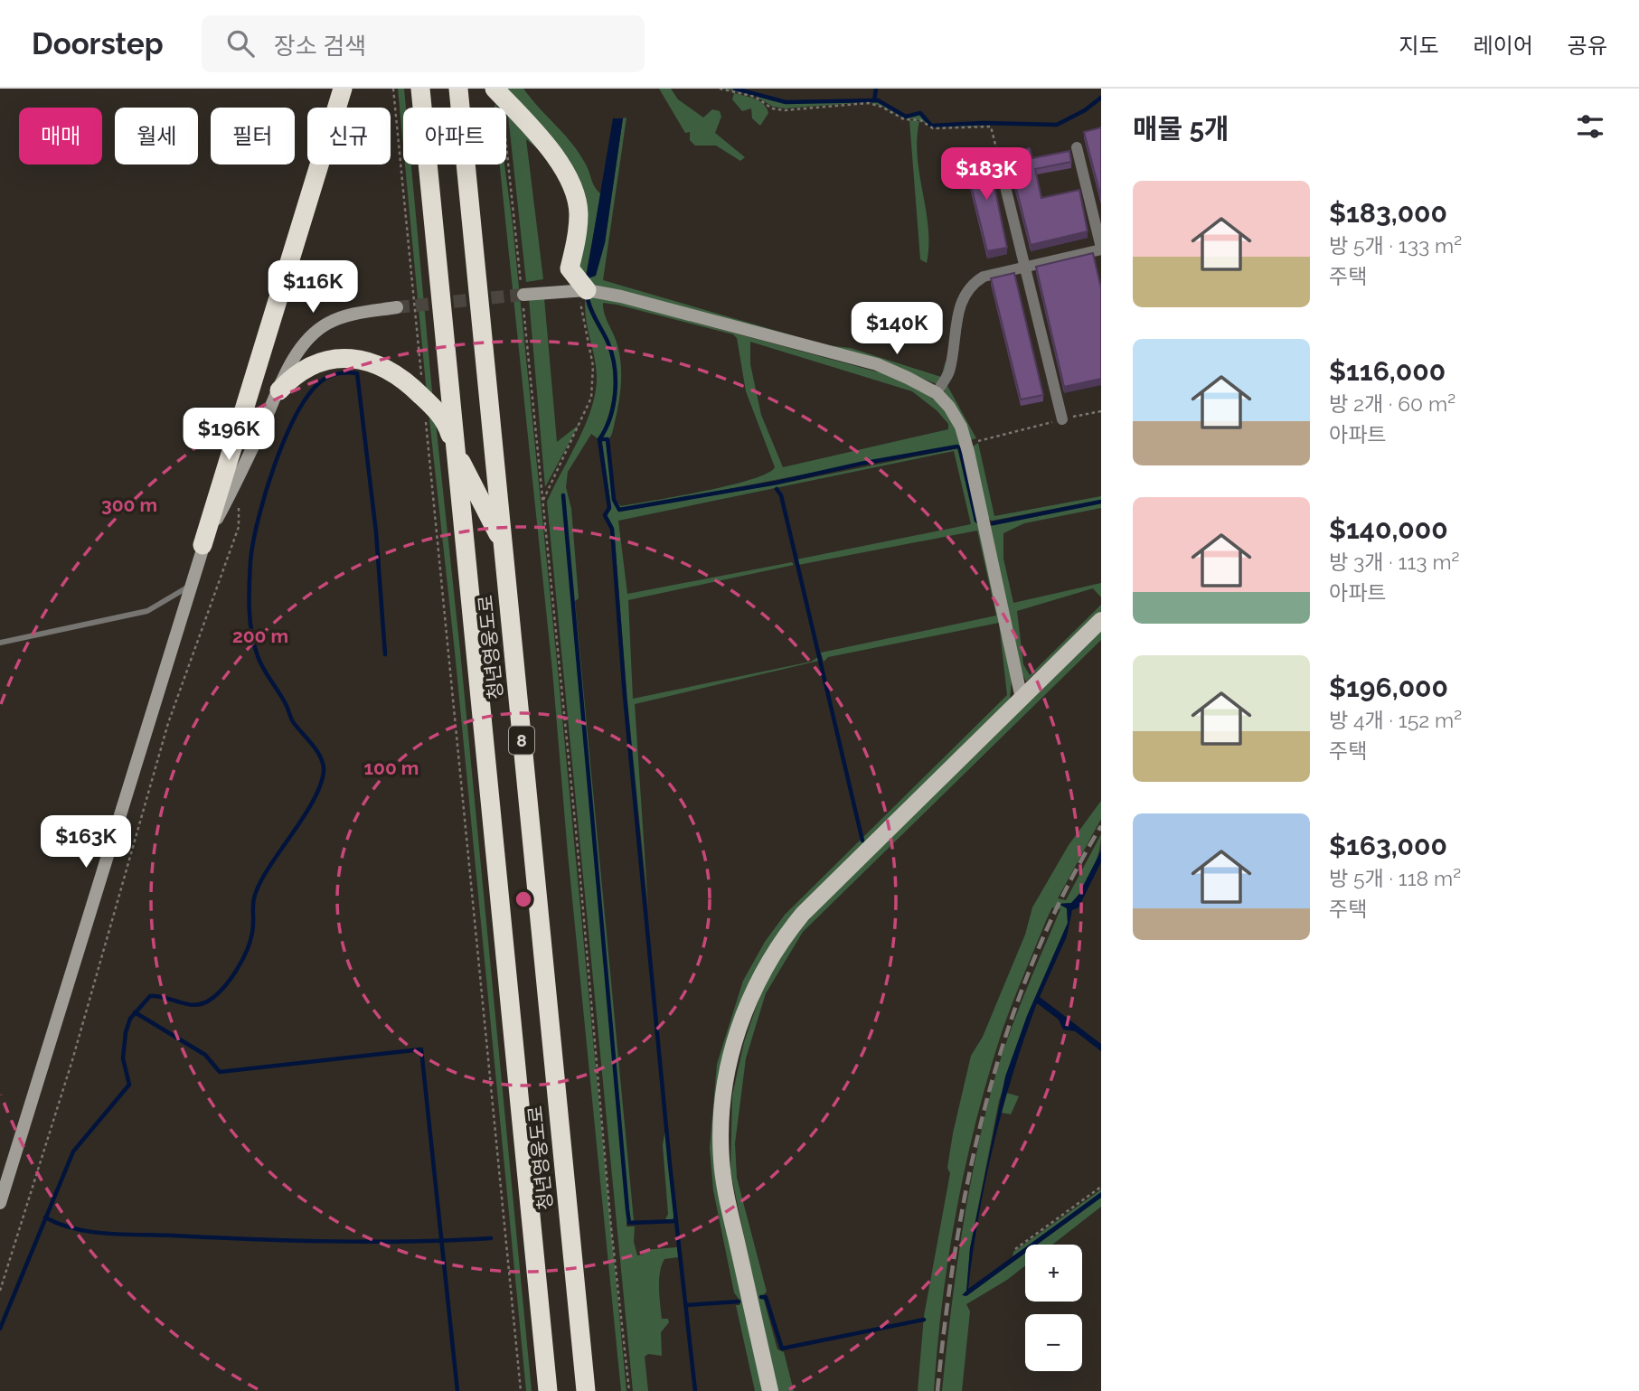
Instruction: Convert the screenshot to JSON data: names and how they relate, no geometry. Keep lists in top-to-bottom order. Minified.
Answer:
{"streets":{"highway":["청년영웅도로","8"]},"page":{"header":"Doorstep","search":"장소 검색","nav":["지도","레이어","공유"],"heading":"매물 5개","chip":["매매","월세","필터","신규","아파트"],"price":["$183K","$116K","$140K","$196K","$163K"],"list":[{"name":"$183,000","note":"방 5개 · 133 m² · 주택"},{"name":"$116,000","note":"방 2개 · 60 m² · 아파트"},{"name":"$140,000","note":"방 3개 · 113 m² · 아파트"},{"name":"$196,000","note":"방 4개 · 152 m² · 주택"},{"name":"$163,000","note":"방 5개 · 118 m² · 주택"}],"map_buttons":["+","−"]},"rings":["300 m","200 m","100 m"]}
